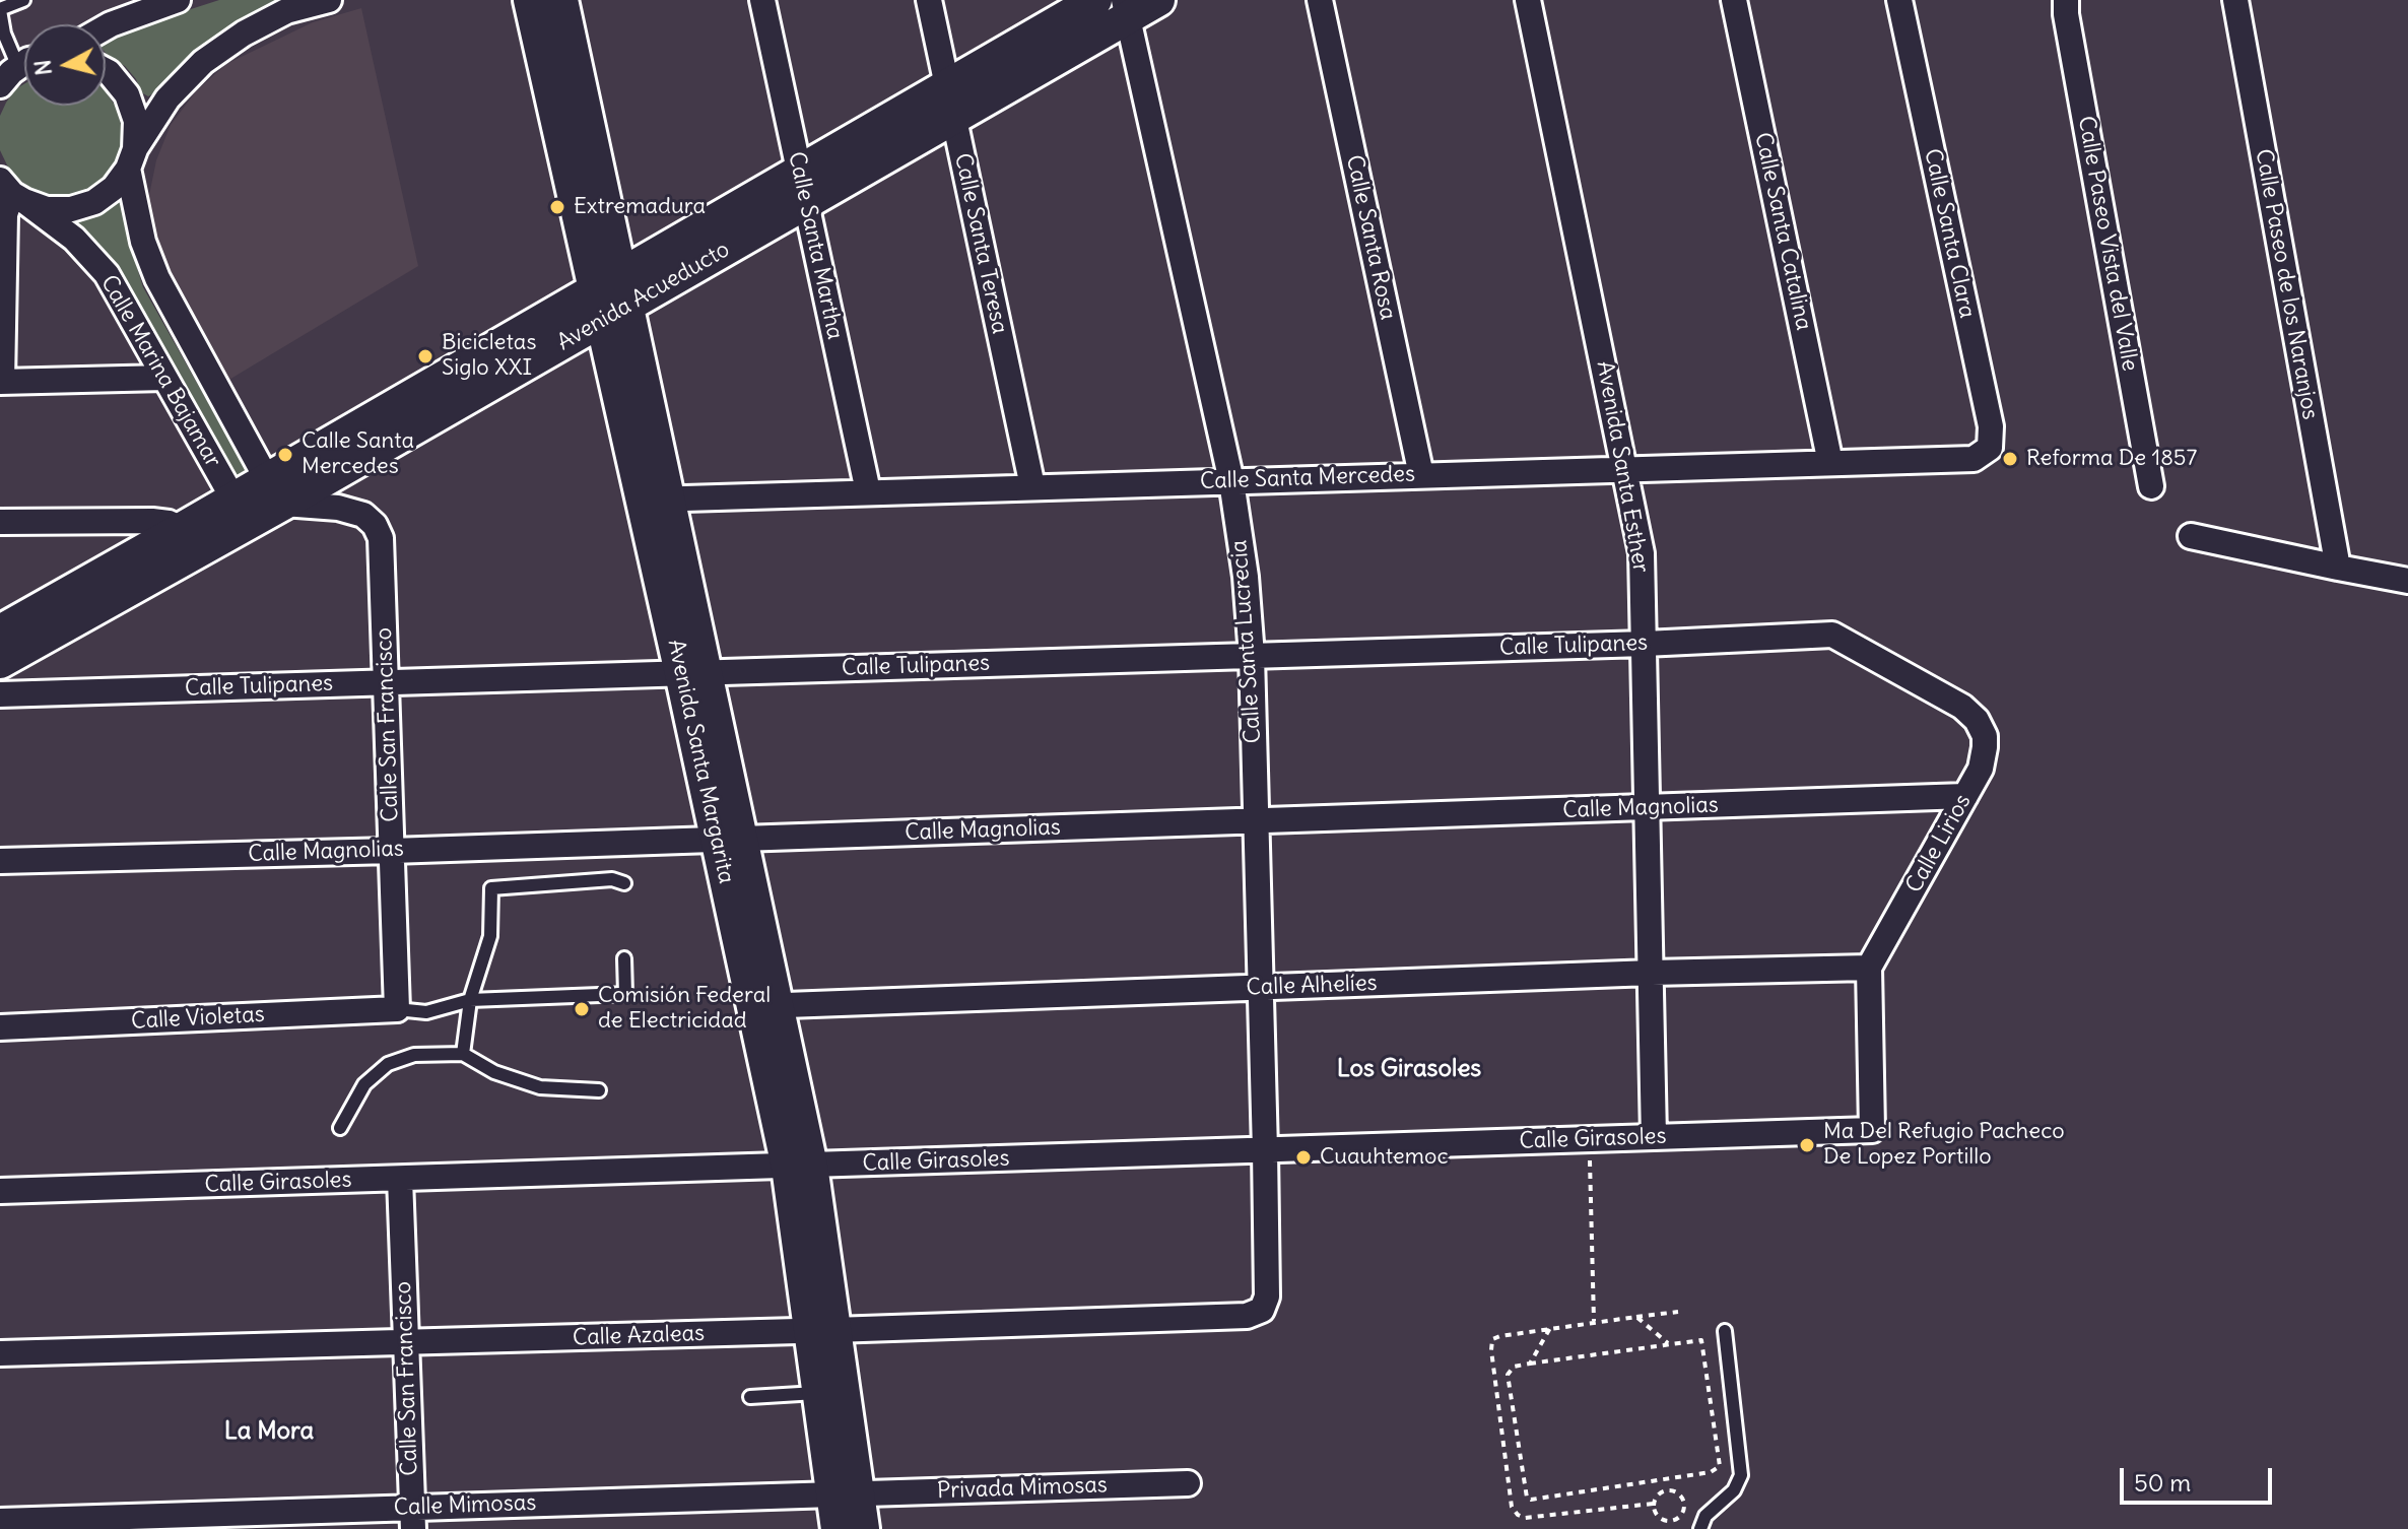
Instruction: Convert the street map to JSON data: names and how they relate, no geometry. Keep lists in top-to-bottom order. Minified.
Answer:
{"streets":{"main road":["Avenida Acueducto","Avenida Santa Margarita"],"street":["Calle Santa Catalina","Calle Santa Clara","Calle Santa Rosa","Calle Santa Teresa","Calle Paseo Vista del Valle","Calle Santa Martha","Calle Paseo de los Naranjos","Calle Marina Bajamar","Avenida Santa Esther","Calle Santa Mercedes","Calle Santa Lucrecia","Calle Tulipanes","Calle San Francisco","Calle Magnolias","Calle Lirios","Calle Alhelíes","Calle Violetas","Calle Girasoles","Calle Azaleas","Privada Mimosas","Calle Mimosas"]},"crossings":[["Calle Santa Catalina","Calle Santa Mercedes"],["Calle Santa Clara","Calle Santa Mercedes"],["Calle Santa Rosa","Calle Santa Mercedes"],["Calle Santa Teresa","Avenida Acueducto"],["Calle Santa Teresa","Calle Santa Mercedes"],["Calle Santa Martha","Avenida Acueducto"],["Calle Santa Martha","Calle Santa Mercedes"],["Avenida Acueducto","Calle Marina Bajamar"],["Avenida Acueducto","Calle Santa Lucrecia"],["Avenida Acueducto","Calle San Francisco"],["Avenida Acueducto","Avenida Santa Margarita"],["Calle Marina Bajamar","Calle San Francisco"],["Avenida Santa Esther","Calle Santa Mercedes"],["Avenida Santa Esther","Calle Tulipanes"],["Avenida Santa Esther","Calle Magnolias"],["Avenida Santa Esther","Calle Alhelíes"],["Avenida Santa Esther","Calle Girasoles"],["Calle Santa Mercedes","Calle Santa Lucrecia"],["Calle Santa Mercedes","Avenida Santa Margarita"],["Calle Santa Lucrecia","Calle Tulipanes"],["Calle Santa Lucrecia","Calle Magnolias"],["Calle Santa Lucrecia","Calle Alhelíes"],["Calle Santa Lucrecia","Calle Girasoles"],["Calle Santa Lucrecia","Calle Azaleas"],["Calle Tulipanes","Calle San Francisco"],["Calle Tulipanes","Avenida Santa Margarita"],["Calle Tulipanes","Calle Lirios"],["Calle San Francisco","Calle Magnolias"],["Calle San Francisco","Calle Violetas"],["Calle San Francisco","Calle Girasoles"],["Calle San Francisco","Calle Azaleas"],["Calle San Francisco","Calle Mimosas"],["Avenida Santa Margarita","Calle Magnolias"],["Avenida Santa Margarita","Calle Alhelíes"],["Avenida Santa Margarita","Calle Girasoles"],["Avenida Santa Margarita","Calle Azaleas"],["Avenida Santa Margarita","Privada Mimosas"],["Avenida Santa Margarita","Calle Mimosas"],["Calle Magnolias","Calle Lirios"],["Calle Lirios","Calle Alhelíes"],["Calle Lirios","Calle Girasoles"],["Calle Alhelíes","Calle Girasoles"],["Privada Mimosas","Calle Mimosas"]],"districts":["Los Girasoles","La Mora"],"places":["Extremadura","Bicicletas Siglo XXI","Calle Santa Mercedes","Reforma De 1857","Comisión Federal de Electricidad","Ma Del Refugio Pacheco De Lopez Portillo","Cuauhtemoc"],"scale_bar":"50 m","north":"left"}
